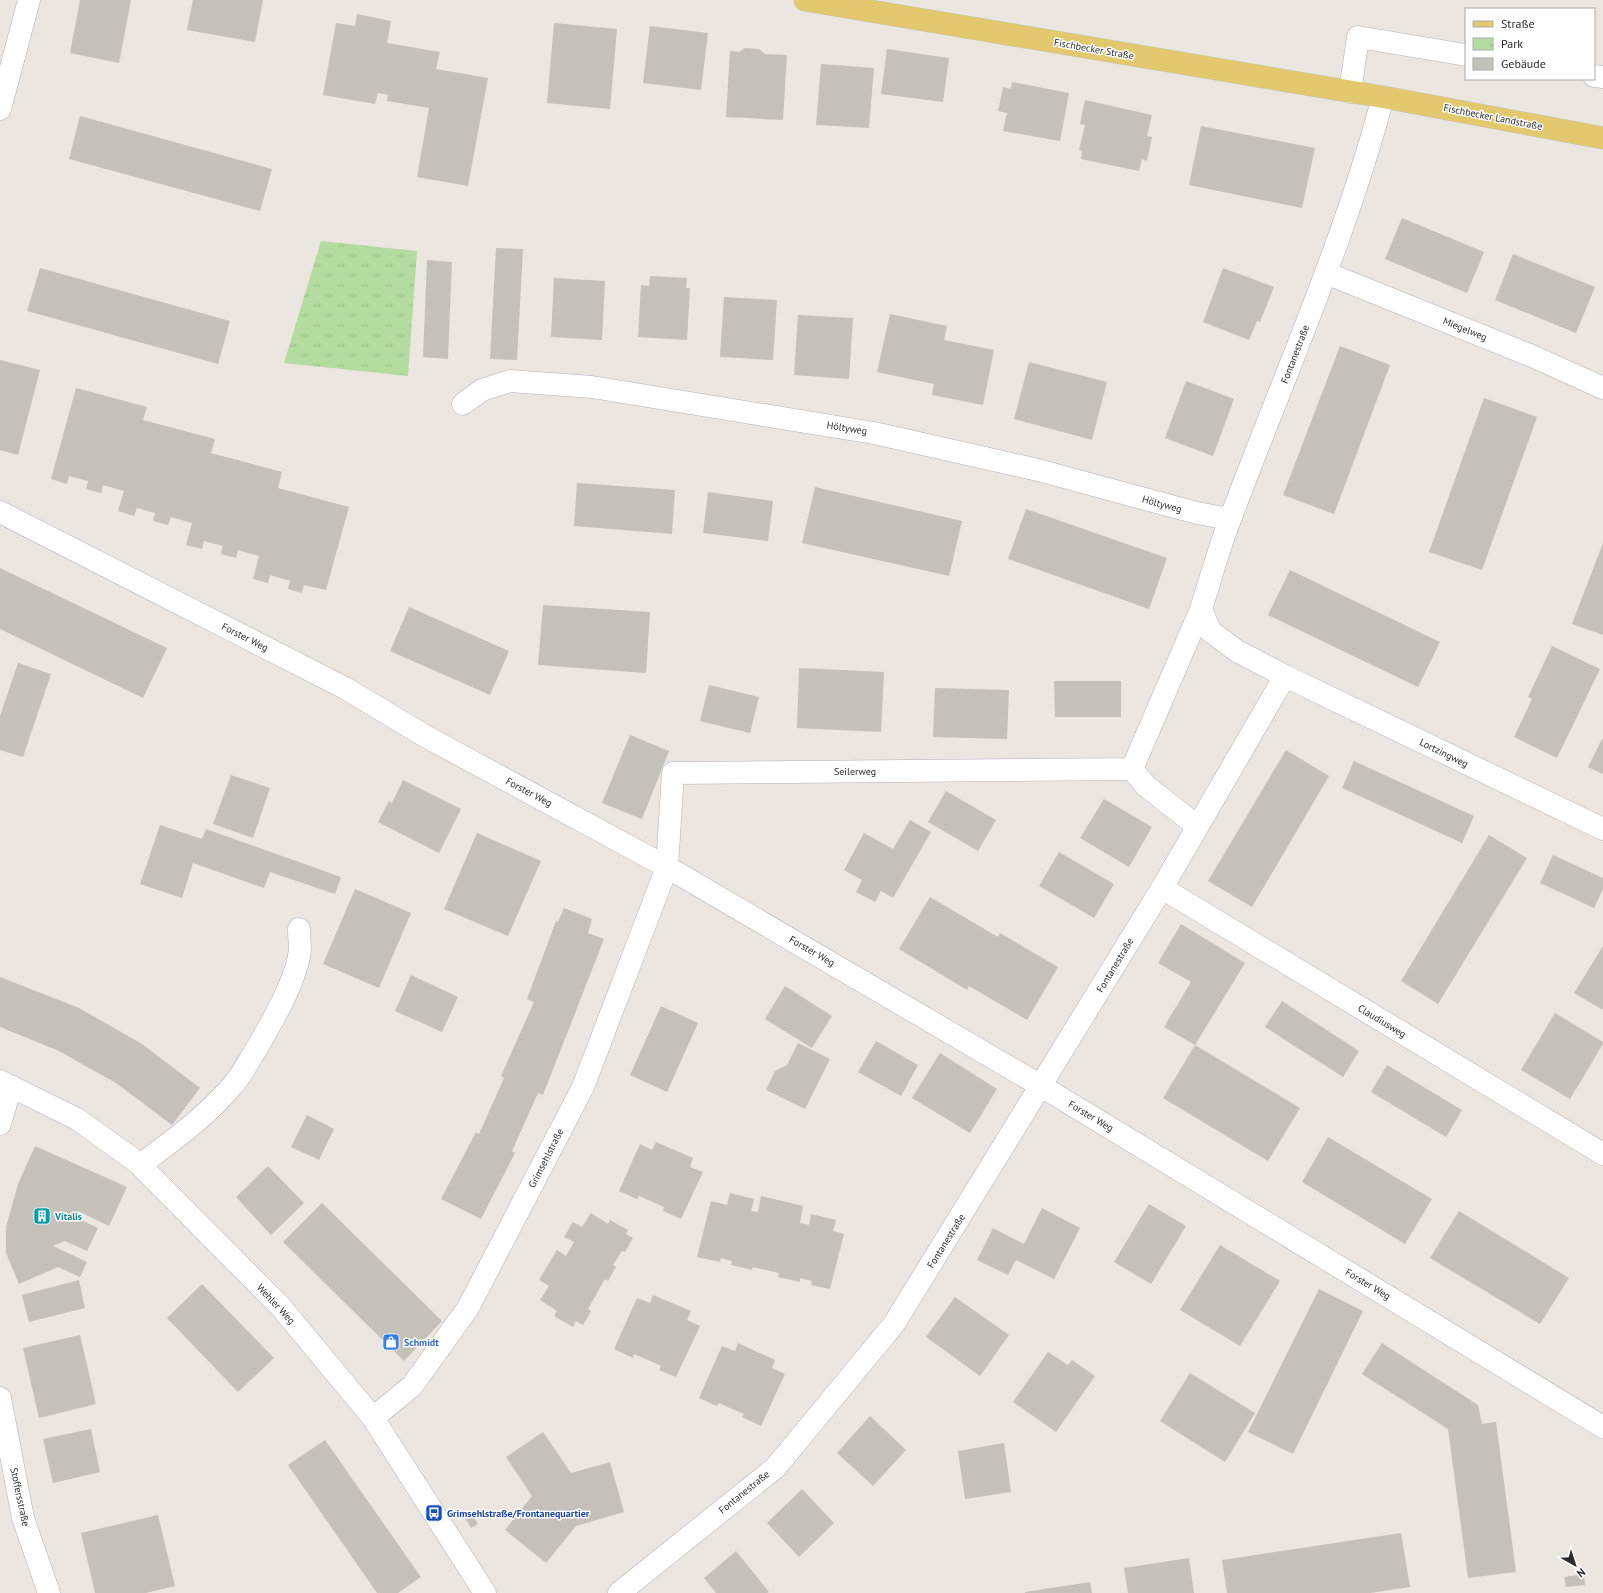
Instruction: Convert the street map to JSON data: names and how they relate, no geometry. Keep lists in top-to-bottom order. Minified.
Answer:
{"streets":{"main road":["Fischbecker Straße","Fischbecker Landstraße"],"street":["Miegelweg","Fontanestraße","Höltyweg","Forster Weg","Lortzingweg","Seilerweg","Claudiusweg","Grimsehlstraße","Wehler Weg","Stoffersstraße"]},"crossings":[["Fischbecker Straße","Fischbecker Landstraße"],["Fischbecker Straße","Fontanestraße"],["Fischbecker Landstraße","Fontanestraße"],["Miegelweg","Fontanestraße"],["Fontanestraße","Höltyweg"],["Fontanestraße","Forster Weg"],["Fontanestraße","Lortzingweg"],["Fontanestraße","Seilerweg"],["Fontanestraße","Claudiusweg"],["Forster Weg","Seilerweg"],["Forster Weg","Grimsehlstraße"],["Seilerweg","Grimsehlstraße"],["Grimsehlstraße","Wehler Weg"]],"places":{"building":["Vitalis"],"shop":["Schmidt"],"bus stop":["Grimsehlstraße/Frontanequartier"]},"legend":["Straße","Park","Gebäude"],"north":"bottom right"}
